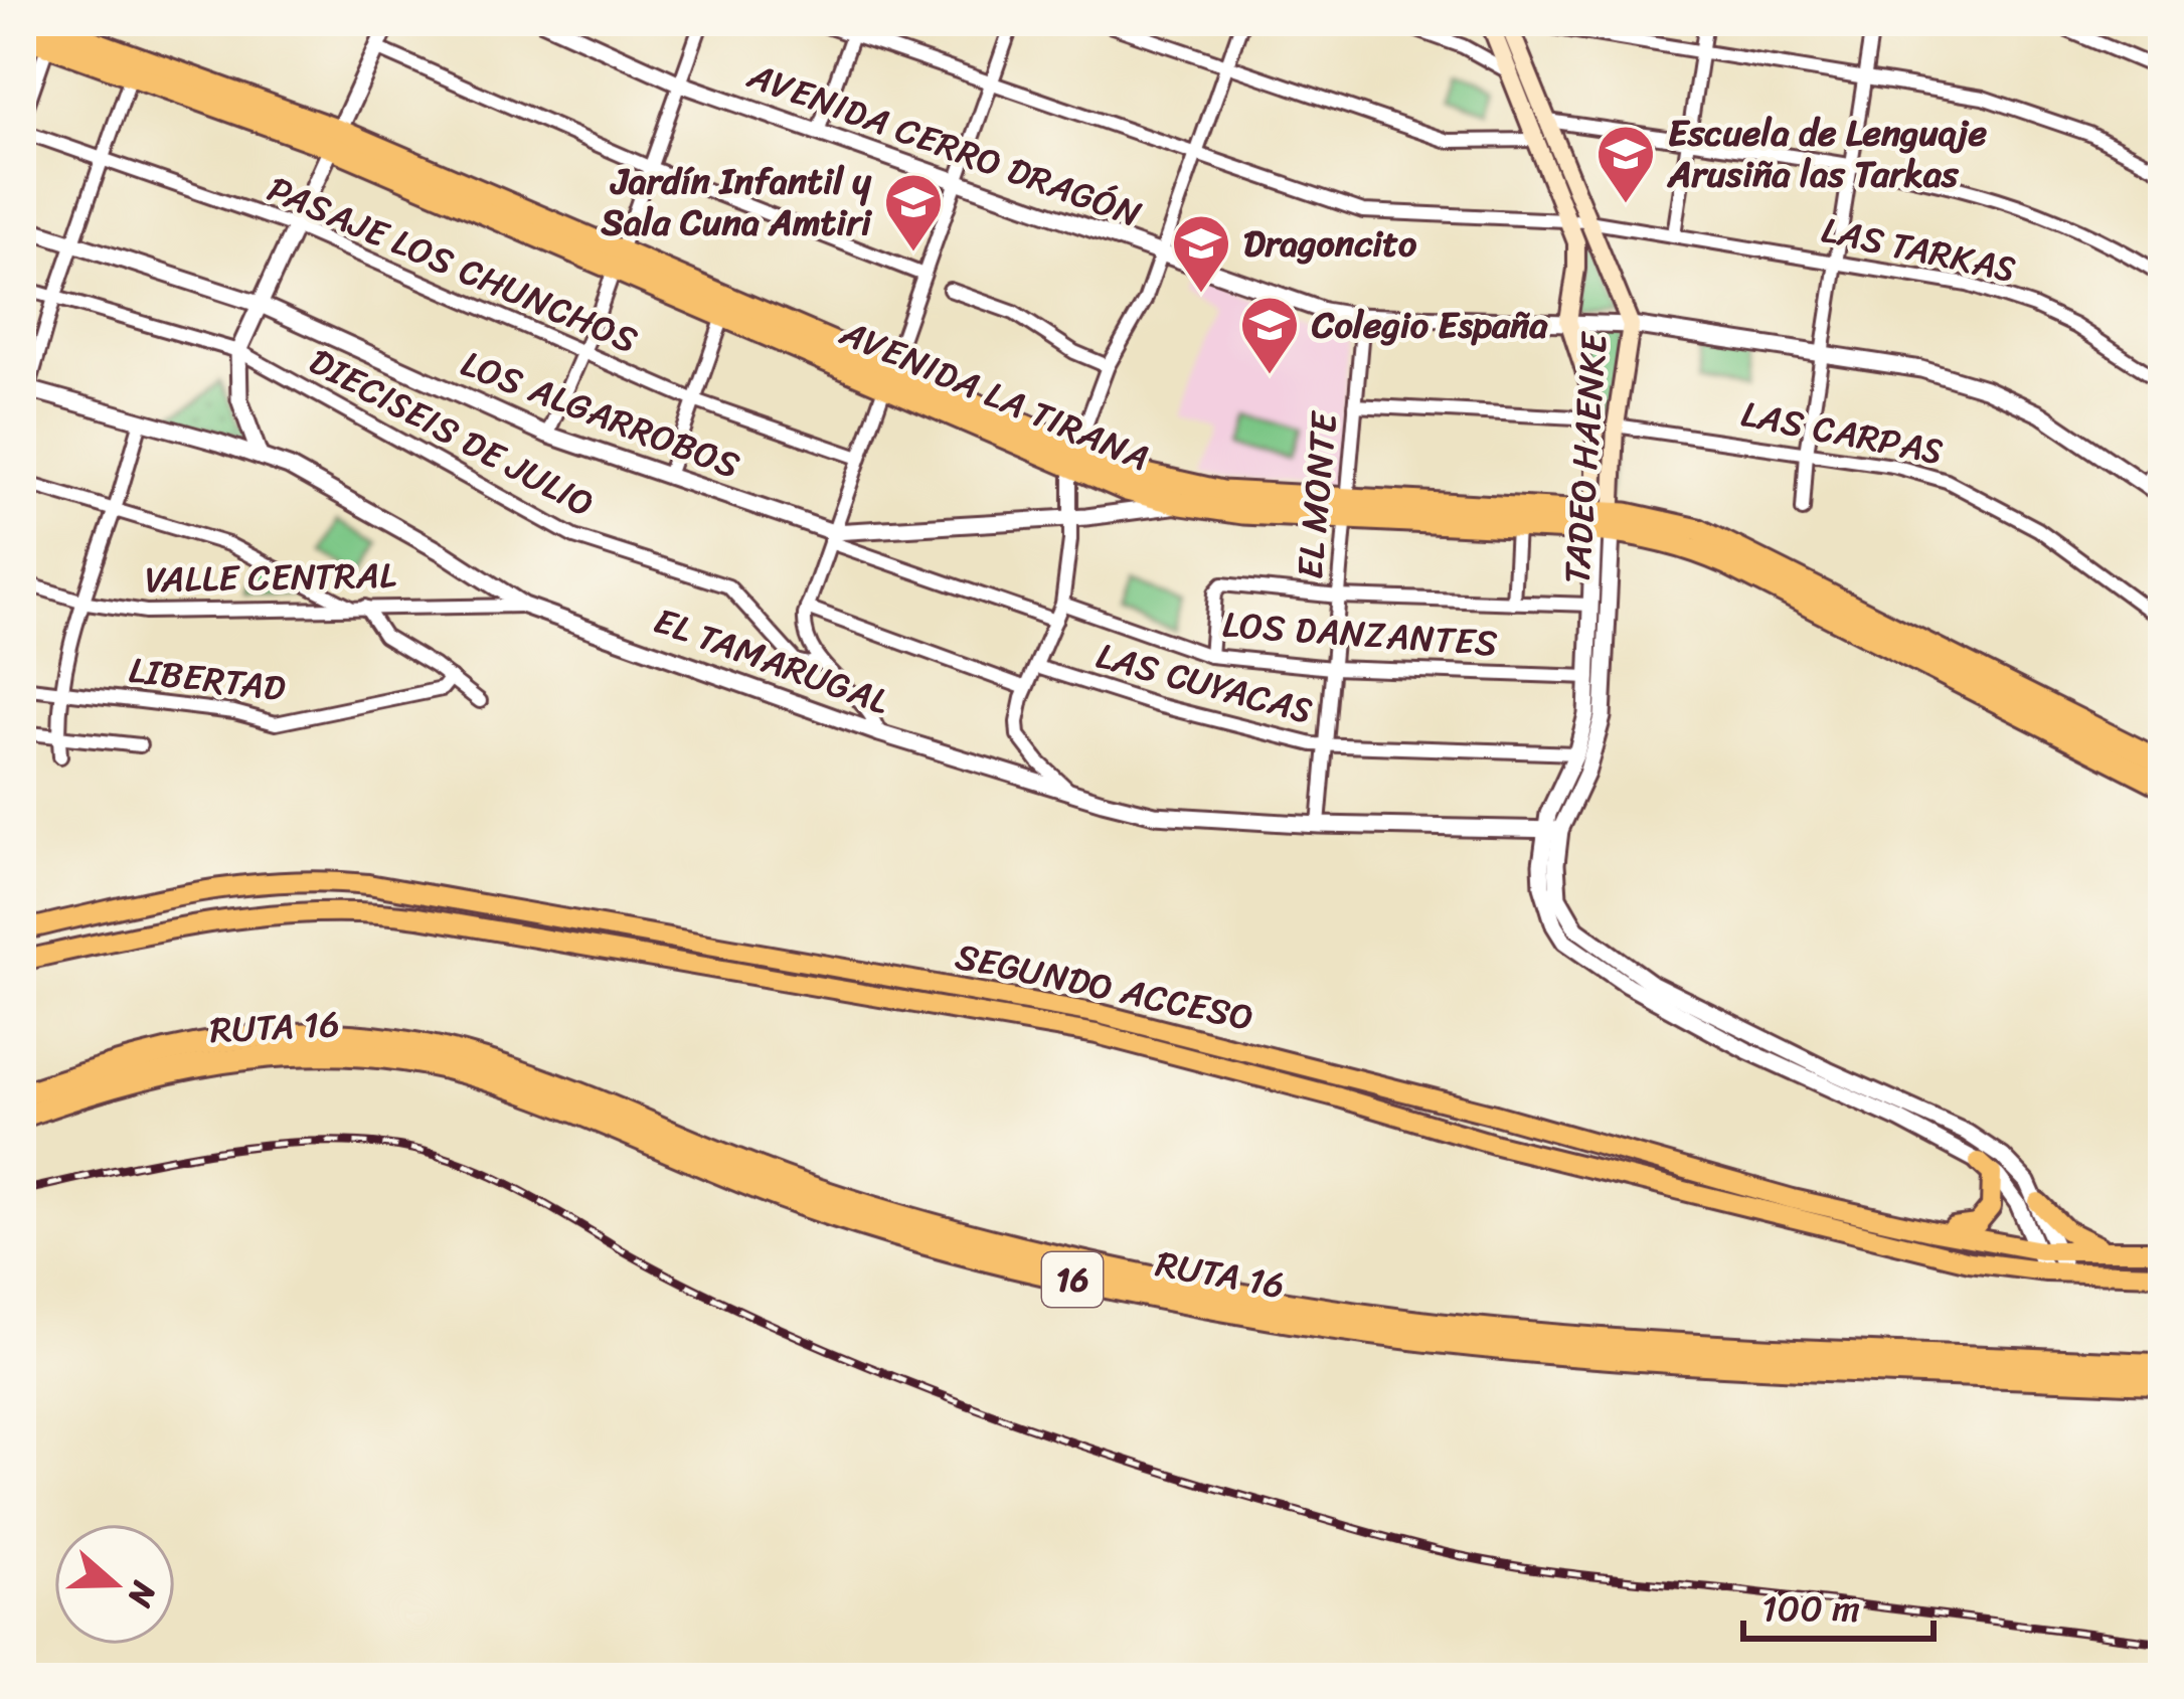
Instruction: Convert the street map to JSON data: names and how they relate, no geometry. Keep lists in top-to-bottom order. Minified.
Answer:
{"streets":{"highway":["AVENIDA LA TIRANA","RUTA 16","16"],"main road":["TADEO HAENKE","SEGUNDO ACCESO"],"street":["AVENIDA CERRO DRAGÓN","LAS TARKAS","PASAJE LOS CHUNCHOS","LOS ALGARROBOS","DIECISEIS DE JULIO","LAS CARPAS","EL MONTE","VALLE CENTRAL","LOS DANZANTES","EL TAMARUGAL","LIBERTAD","LAS CUYACAS"]},"crossings":[["AVENIDA CERRO DRAGÓN","TADEO HAENKE"],["AVENIDA CERRO DRAGÓN","EL MONTE"],["LAS TARKAS","TADEO HAENKE"],["AVENIDA LA TIRANA","LOS ALGARROBOS"],["AVENIDA LA TIRANA","TADEO HAENKE"],["AVENIDA LA TIRANA","EL MONTE"],["LAS CARPAS","TADEO HAENKE"],["TADEO HAENKE","LOS DANZANTES"],["TADEO HAENKE","EL TAMARUGAL"],["TADEO HAENKE","LAS CUYACAS"],["EL MONTE","LOS DANZANTES"],["EL MONTE","EL TAMARUGAL"],["EL MONTE","LAS CUYACAS"],["VALLE CENTRAL","EL TAMARUGAL"]],"places":{"school or university":["Escuela de Lenguaje Arusiña las Tarkas","Jardín Infantil y Sala Cuna Amtiri","Dragoncito","Colegio España"]},"scale_bar":"100 m","north":"right"}
